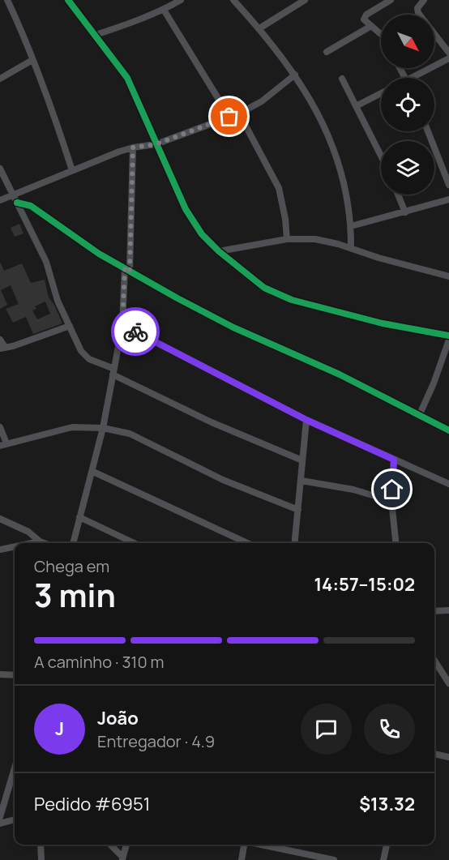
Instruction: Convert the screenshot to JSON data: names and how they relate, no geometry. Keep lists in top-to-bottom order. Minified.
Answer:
{"north":"bottom right","page":{"heading":["3 min","Chega em","14:57–15:02"],"panel":["João","Entregador · 4.9","Pedido #6951","$13.32"],"bar":"A caminho · 310 m","round":"J"}}
